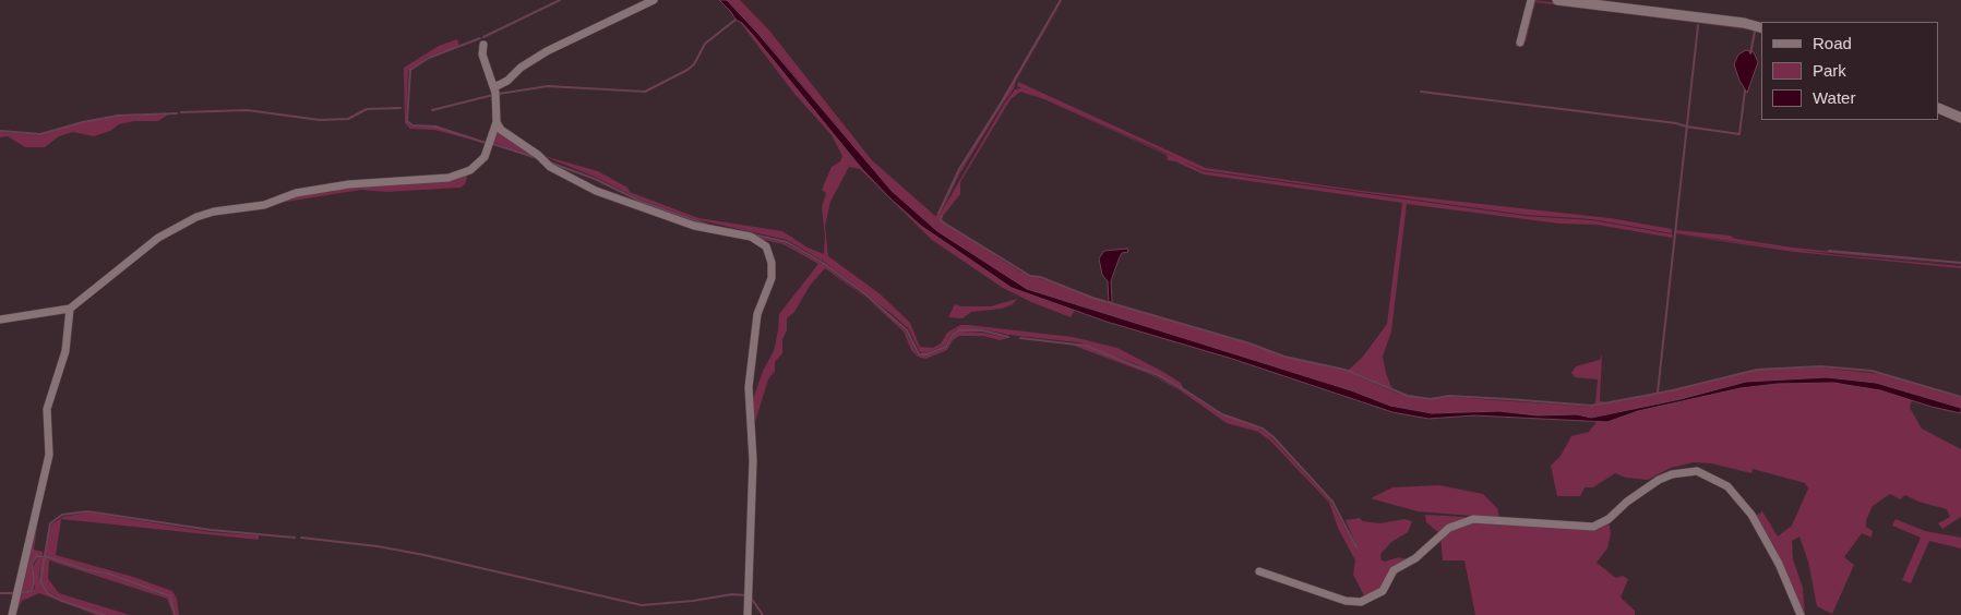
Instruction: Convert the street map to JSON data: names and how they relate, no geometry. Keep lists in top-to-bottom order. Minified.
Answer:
{"legend":["Road","Park","Water"]}
